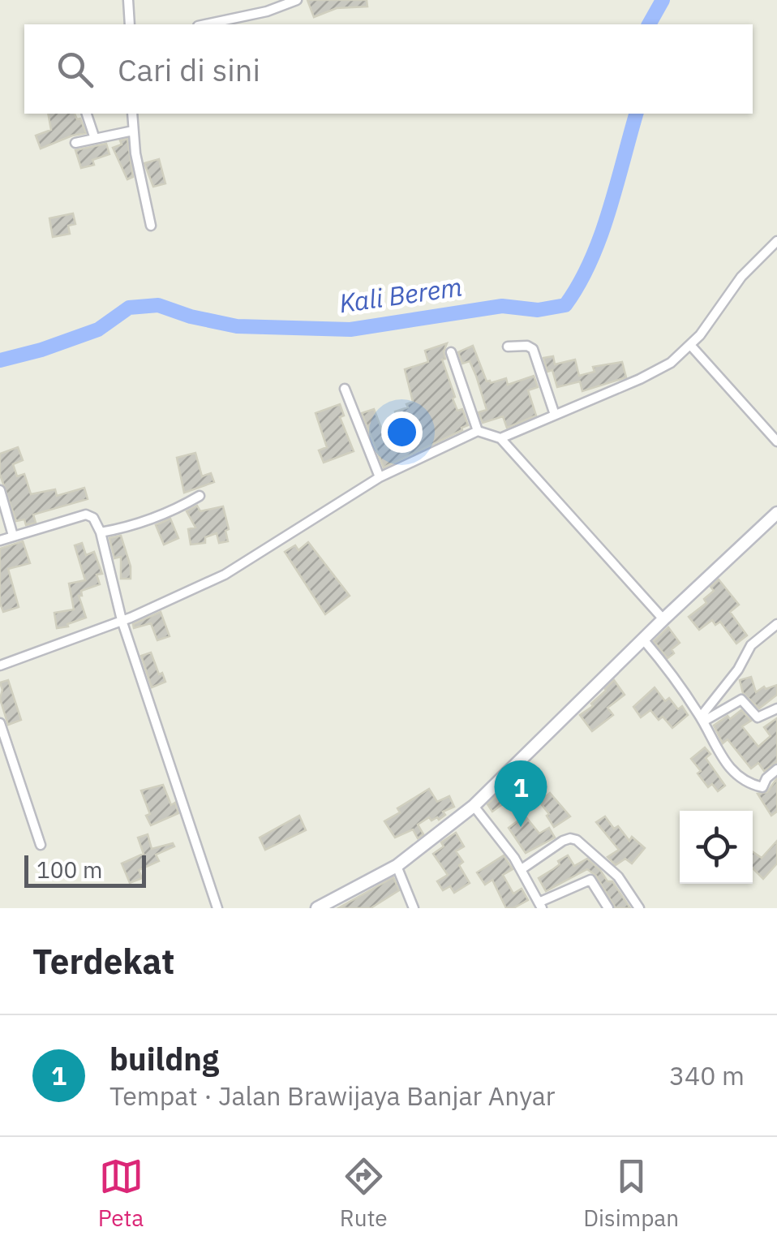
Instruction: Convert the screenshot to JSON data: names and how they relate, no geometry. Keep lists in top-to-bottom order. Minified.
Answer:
{"water":["Kali Berem"],"scale_bar":"100 m","page":{"search":"Cari di sini","pins":"1","scale":"100 m","heading":"Terdekat","list":[{"mark":"1","name":"buildng","note":"Tempat · Jalan Brawijaya Banjar Anyar","value":"340 m"}],"nav":["Peta","Rute","Disimpan"]}}
